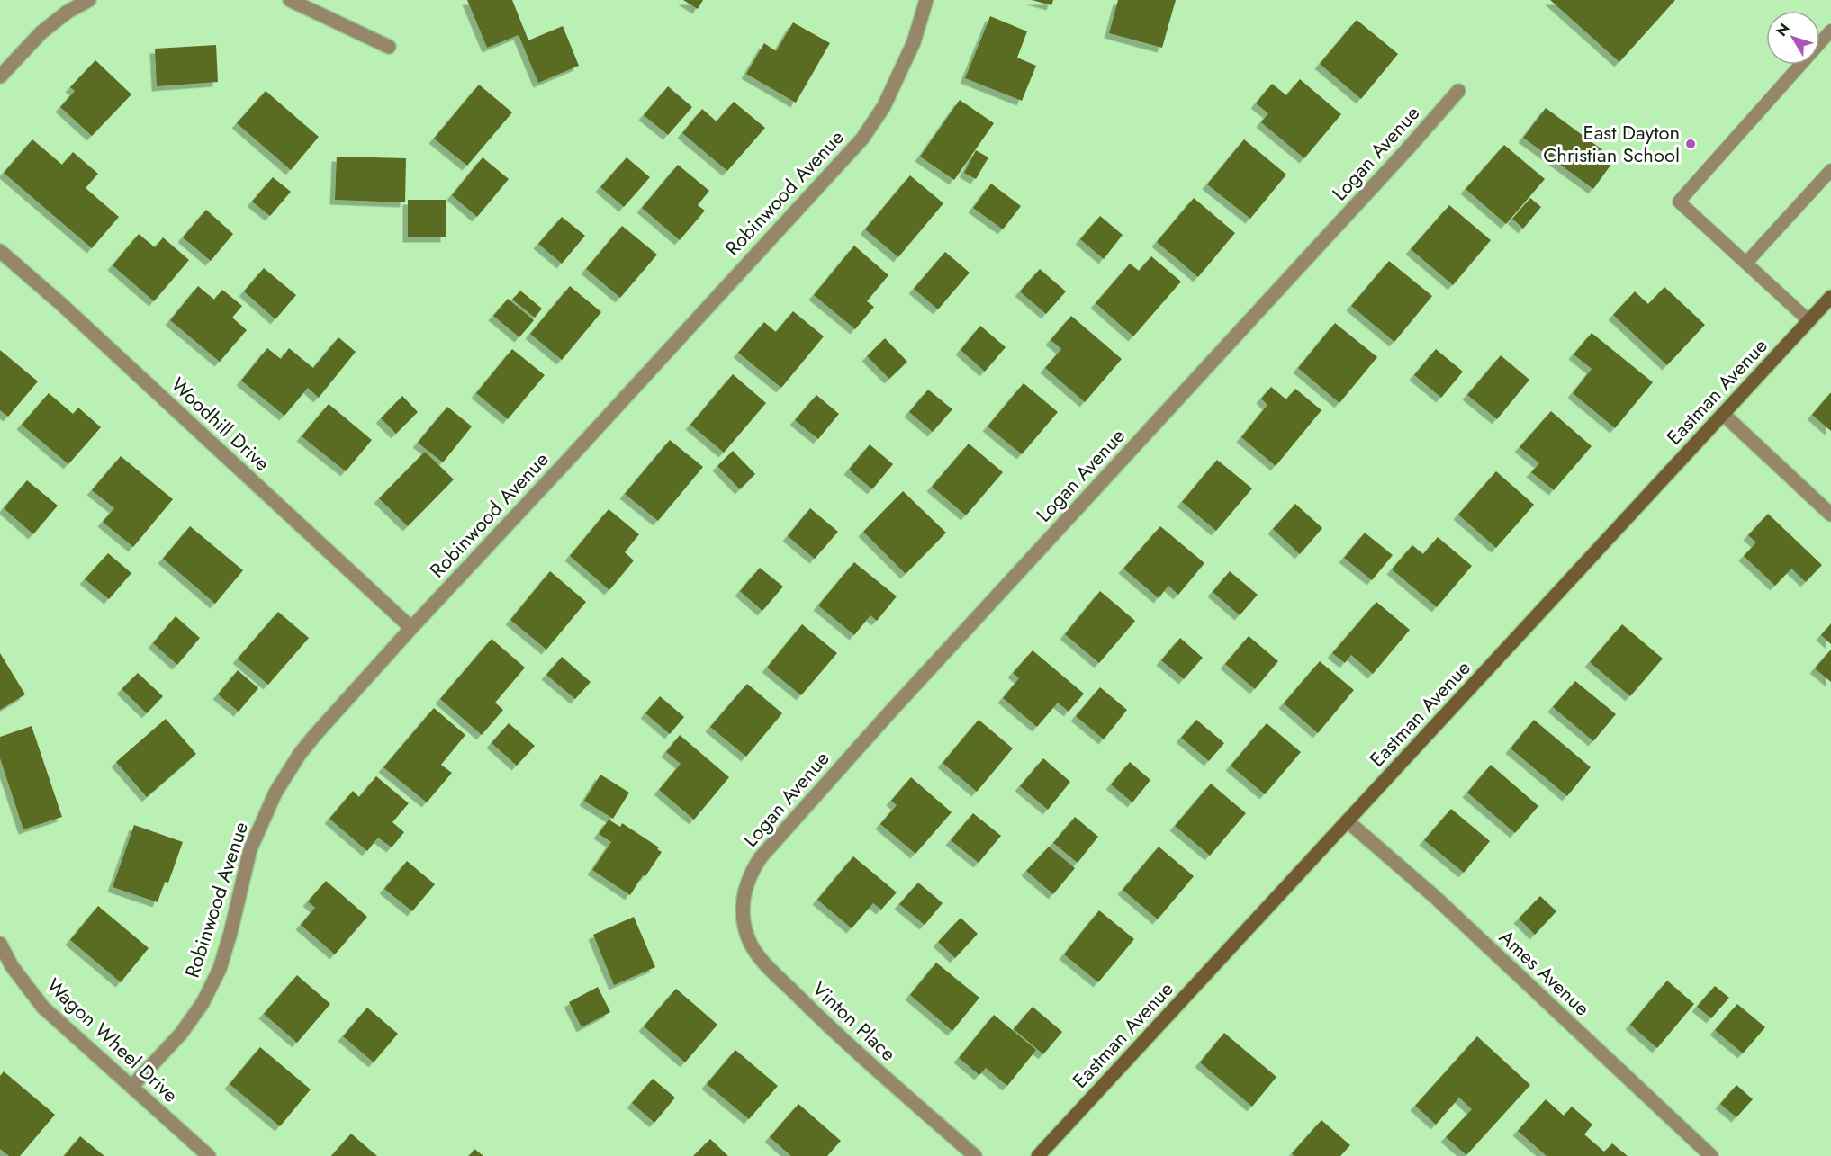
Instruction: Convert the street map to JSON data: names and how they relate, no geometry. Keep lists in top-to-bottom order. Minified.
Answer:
{"streets":{"street":["Logan Avenue","Robinwood Avenue","Eastman Avenue","Woodhill Drive","Ames Avenue","Vinton Place","Wagon Wheel Drive"]},"crossings":[["Logan Avenue","Vinton Place"],["Robinwood Avenue","Woodhill Drive"],["Robinwood Avenue","Wagon Wheel Drive"],["Eastman Avenue","Ames Avenue"]],"places":["East Dayton Christian School"],"north":"top left"}
